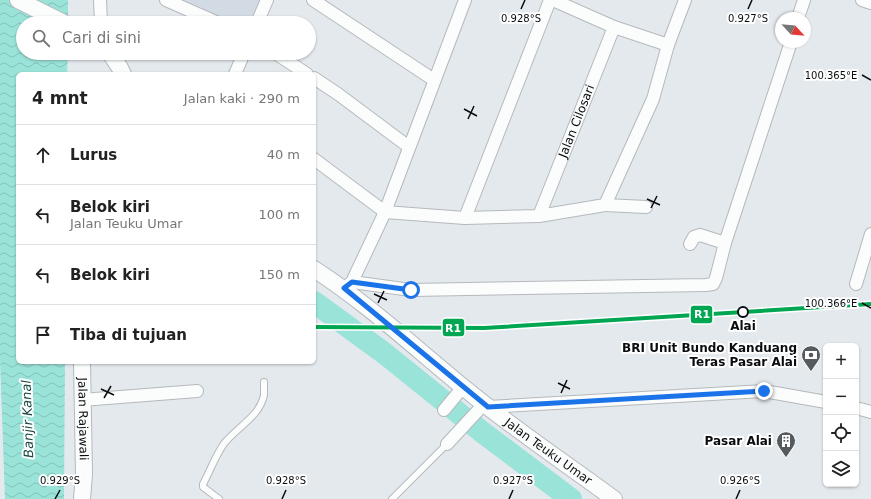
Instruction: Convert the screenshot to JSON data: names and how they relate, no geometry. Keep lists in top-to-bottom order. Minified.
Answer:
{"streets":{"main road":["Jalan Rajawali","Jalan Teuku Umar"],"street":["Jalan Cilosari"]},"water":["Banjir Kanal"],"places":{"other":["Alai"],"bank":["BRI Unit Bundo Kanduang Teras Pasar Alai"],"building":["Pasar Alai"]},"lines":["transit line R1"],"north":"bottom right","page":{"search":"Cari di sini","heading":["4 mnt","Jalan kaki · 290 m"],"list":[["Lurus","40 m"],["Belok kiri","Jalan Teuku Umar","100 m"],["Belok kiri","150 m"],"Tiba di tujuan"],"map_buttons":["+","−"]},"coordinates":["0.928°S","0.927°S","100.365°E","100.366°E","0.929°S","0.926°S"]}
